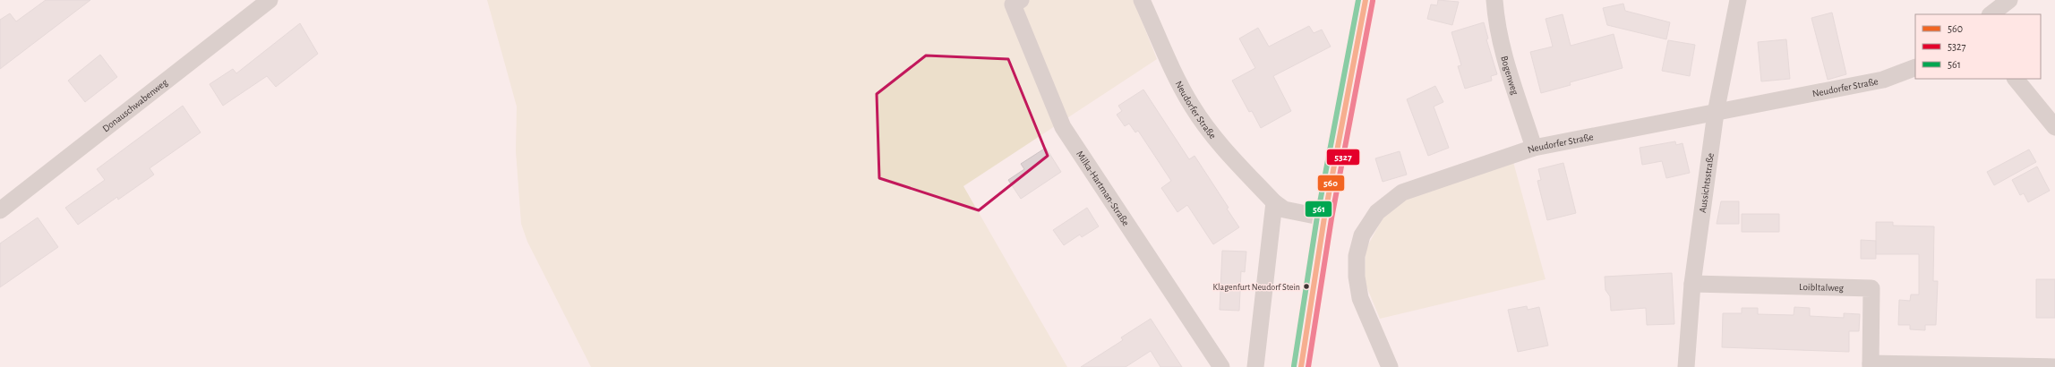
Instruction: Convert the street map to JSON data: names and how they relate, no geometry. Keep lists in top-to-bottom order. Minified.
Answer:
{"streets":{"street":["Bogenweg","Neudorfer Straße","Donauschwabenweg","Aussichtsstraße","Milka-Hartman-Straße","Loibltalweg"]},"crossings":[["Bogenweg","Neudorfer Straße"],["Neudorfer Straße","Aussichtsstraße"],["Aussichtsstraße","Loibltalweg"]],"places":["Klagenfurt Neudorf Stein"],"lines":["transit line 560","transit line 561","transit line 5327"],"legend":["560","5327","561"]}
